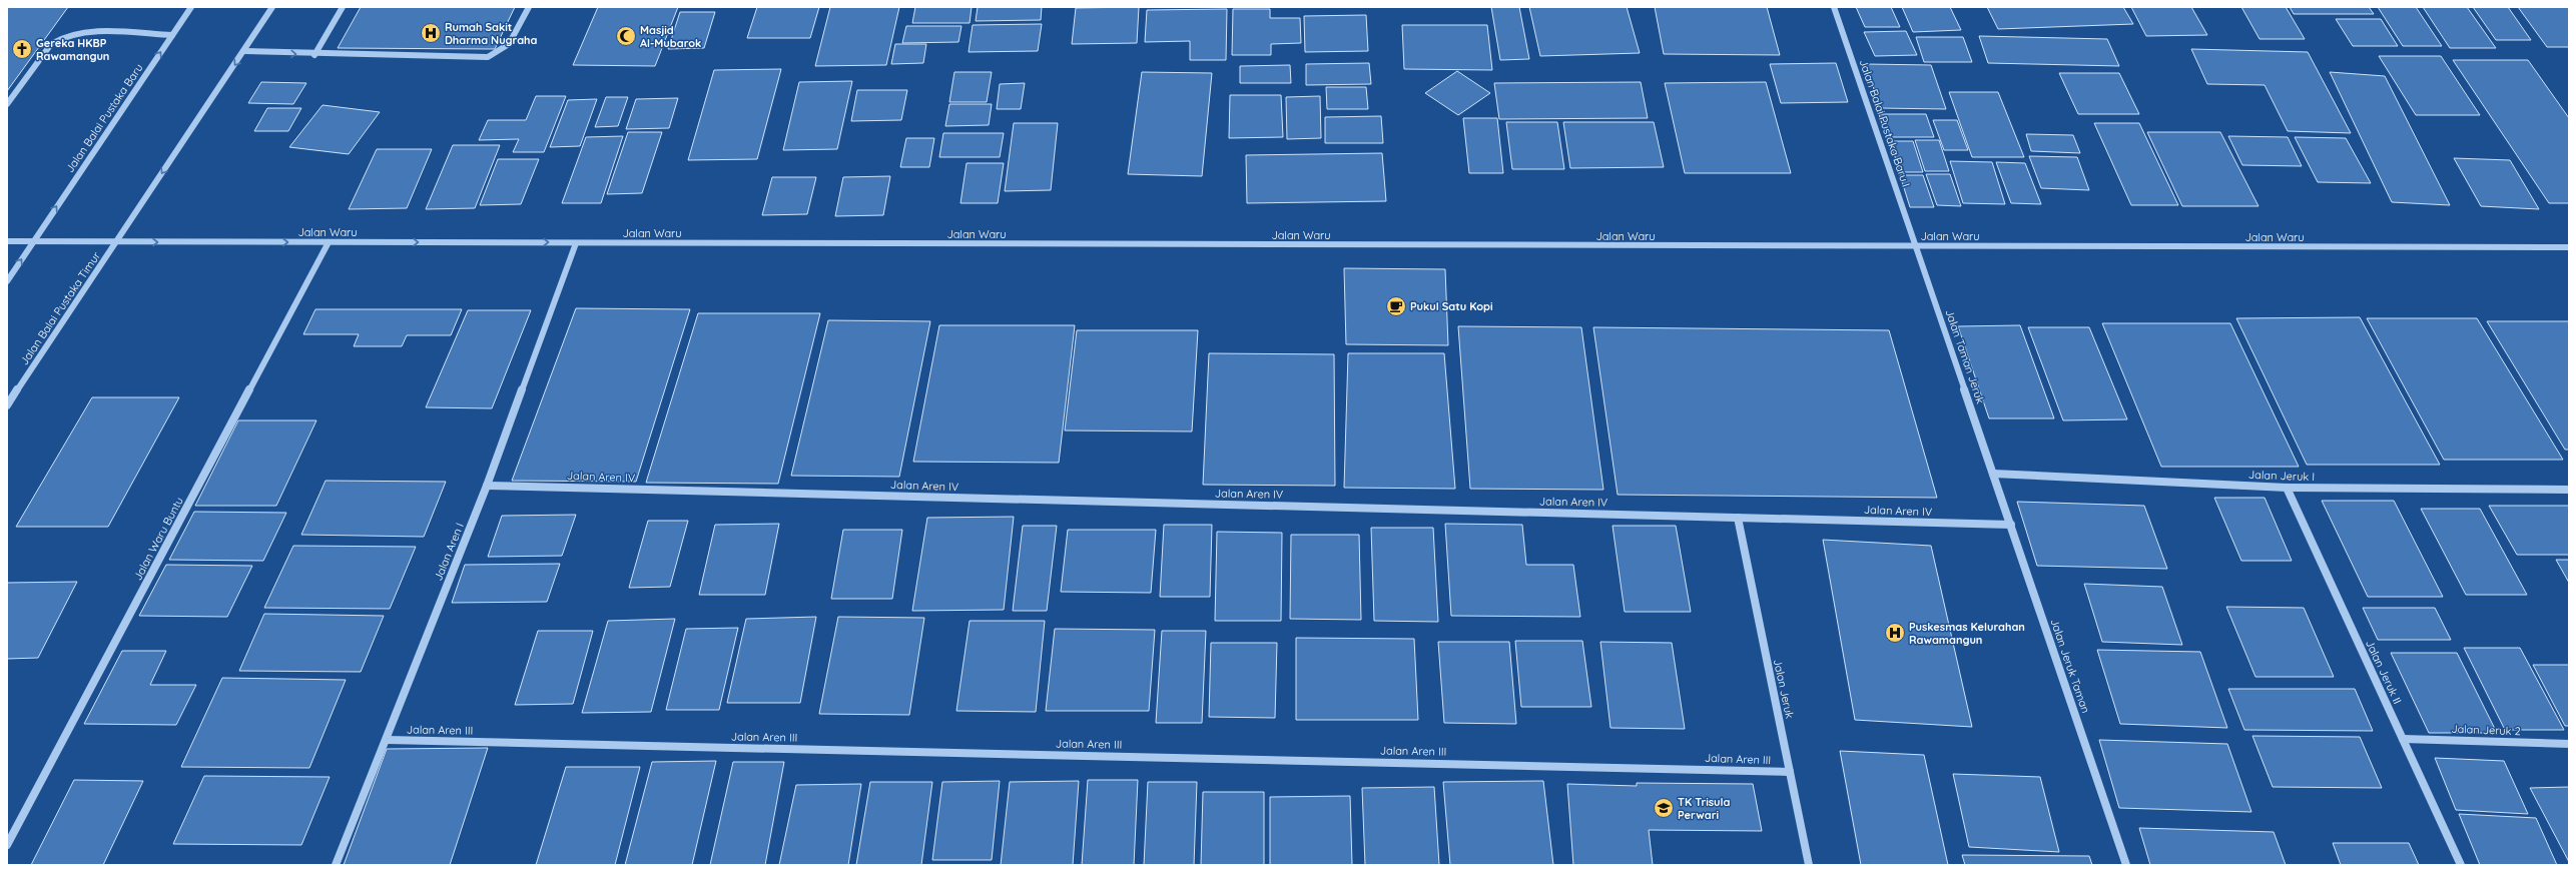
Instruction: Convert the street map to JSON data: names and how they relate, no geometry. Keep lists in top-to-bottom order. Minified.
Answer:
{"streets":{"street":["Jalan Balai Pustaka Baru","Jalan Balai Pustaka Baru I","Jalan Waru","Jalan Balai Pustaka Timur","Jalan Taman Jeruk","Jalan Jeruk I","Jalan Aren IV","Jalan Waru Buntu","Jalan Aren I","Jalan Jeruk Taman","Jalan Jeruk II","Jalan Jeruk","Jalan Aren III","Jalan Jeruk 2"]},"crossings":[["Jalan Balai Pustaka Baru","Jalan Waru"],["Jalan Balai Pustaka Baru I","Jalan Waru"],["Jalan Balai Pustaka Baru I","Jalan Taman Jeruk"],["Jalan Waru","Jalan Balai Pustaka Timur"],["Jalan Waru","Jalan Taman Jeruk"],["Jalan Waru","Jalan Waru Buntu"],["Jalan Waru","Jalan Aren I"],["Jalan Taman Jeruk","Jalan Jeruk I"],["Jalan Taman Jeruk","Jalan Jeruk Taman"],["Jalan Jeruk I","Jalan Jeruk Taman"],["Jalan Jeruk I","Jalan Jeruk II"],["Jalan Aren IV","Jalan Aren I"],["Jalan Aren IV","Jalan Jeruk Taman"],["Jalan Aren IV","Jalan Jeruk"],["Jalan Aren I","Jalan Aren III"],["Jalan Jeruk II","Jalan Jeruk 2"],["Jalan Jeruk","Jalan Aren III"]],"one_way":["Jalan Balai Pustaka Baru"],"places":{"hospital":["Rumah Sakit Dharma Nugraha","Puskesmas Kelurahan Rawamangun"],"mosque":["Masjid Al-Mubarok"],"church":["Gereka HKBP Rawamangun"],"cafe":["Pukul Satu Kopi"],"school or university":["TK Trisula Perwari"]}}
